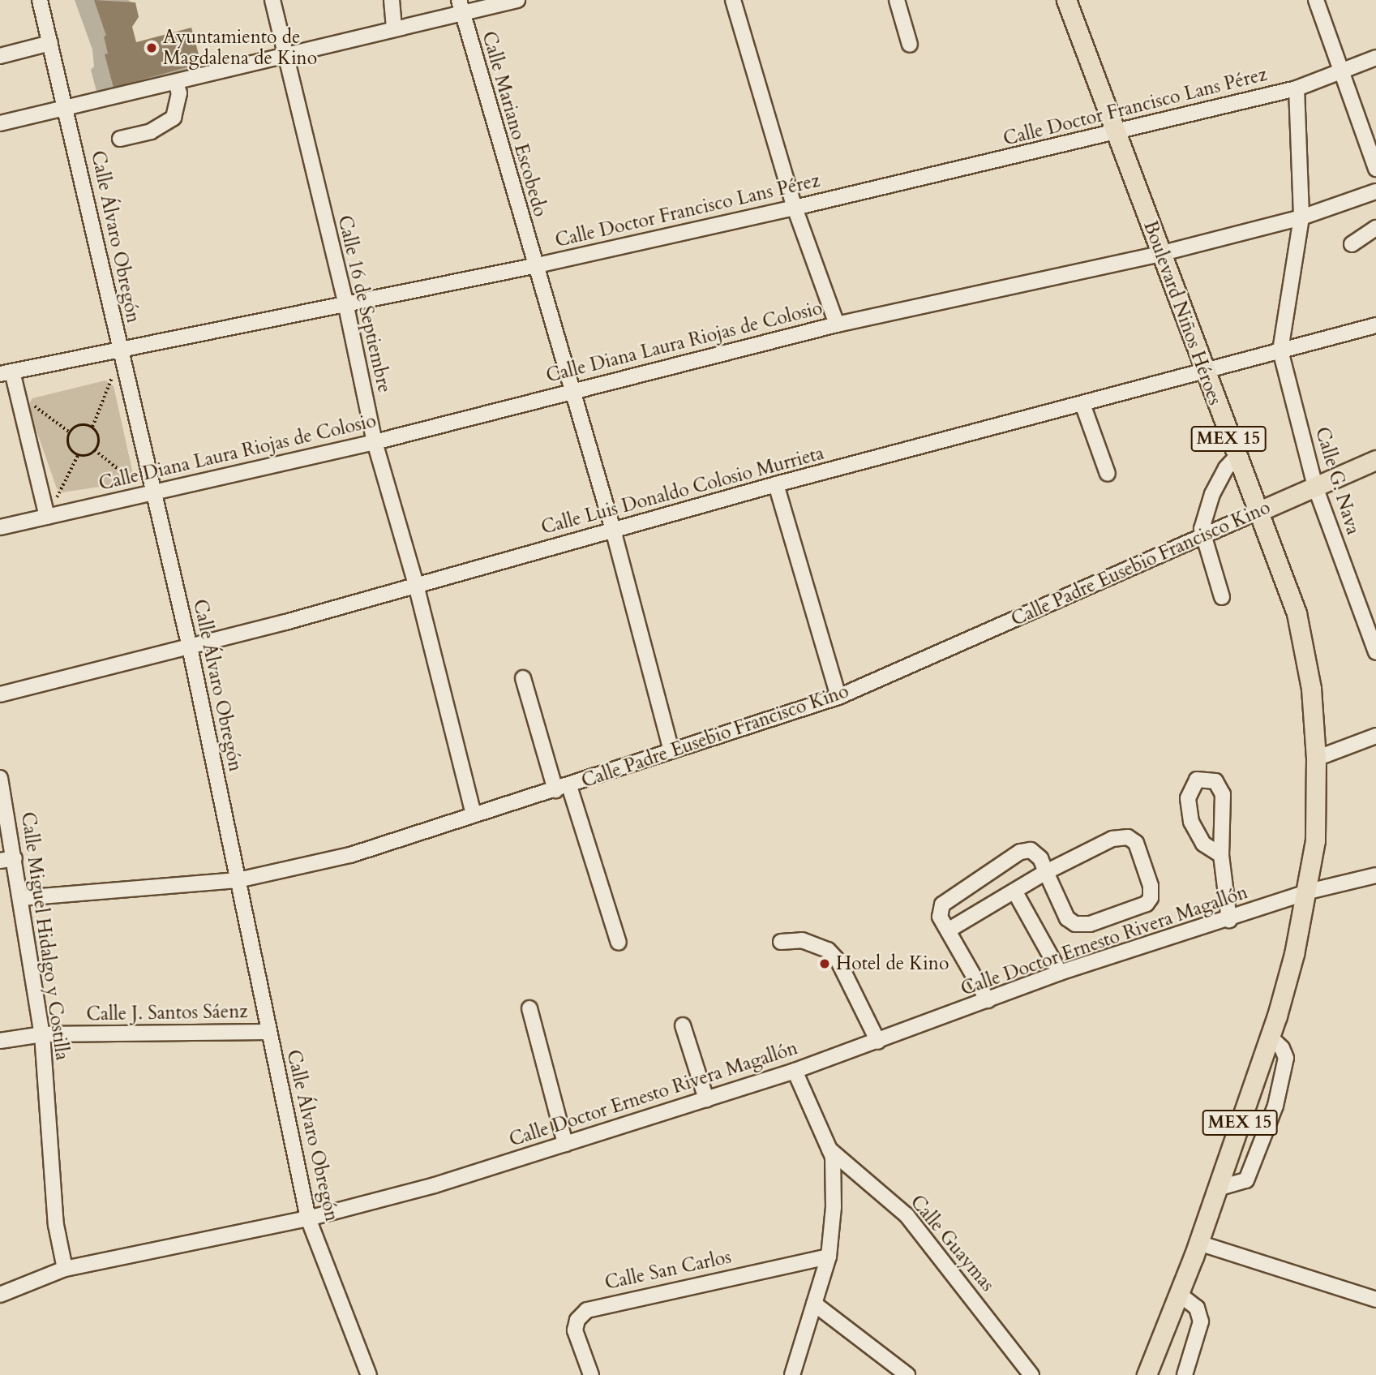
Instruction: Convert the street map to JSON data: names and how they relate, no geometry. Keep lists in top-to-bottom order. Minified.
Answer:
{"streets":{"main road":["Boulevard Niños Héroes","MEX 15","Calle Padre Eusebio Francisco Kino"],"street":["Calle Doctor Francisco Lans Pérez","Calle Mariano Escobedo","Calle Álvaro Obregón","Calle 16 de Septiembre","Calle Diana Laura Riojas de Colosio","Calle G. Nava","Calle Luis Donaldo Colosio Murrieta","Calle Miguel Hidalgo y Costilla","Calle Doctor Ernesto Rivera Magallón","Calle J. Santos Sáenz","Calle Guaymas","Calle San Carlos"]},"crossings":[["Calle Doctor Francisco Lans Pérez","Calle Mariano Escobedo"],["Calle Doctor Francisco Lans Pérez","Calle Álvaro Obregón"],["Calle Doctor Francisco Lans Pérez","Calle 16 de Septiembre"],["Calle Doctor Francisco Lans Pérez","Boulevard Niños Héroes"],["Calle Mariano Escobedo","Calle Diana Laura Riojas de Colosio"],["Calle Mariano Escobedo","Calle Luis Donaldo Colosio Murrieta"],["Calle Mariano Escobedo","Calle Padre Eusebio Francisco Kino"],["Calle Álvaro Obregón","Calle Diana Laura Riojas de Colosio"],["Calle Álvaro Obregón","Calle Luis Donaldo Colosio Murrieta"],["Calle Álvaro Obregón","Calle Padre Eusebio Francisco Kino"],["Calle Álvaro Obregón","Calle Doctor Ernesto Rivera Magallón"],["Calle Álvaro Obregón","Calle J. Santos Sáenz"],["Calle 16 de Septiembre","Calle Diana Laura Riojas de Colosio"],["Calle 16 de Septiembre","Calle Luis Donaldo Colosio Murrieta"],["Calle 16 de Septiembre","Calle Padre Eusebio Francisco Kino"],["Boulevard Niños Héroes","Calle Diana Laura Riojas de Colosio"],["Boulevard Niños Héroes","Calle Luis Donaldo Colosio Murrieta"],["Boulevard Niños Héroes","Calle Padre Eusebio Francisco Kino"],["Boulevard Niños Héroes","Calle Doctor Ernesto Rivera Magallón"],["Calle G. Nava","Calle Luis Donaldo Colosio Murrieta"],["Calle G. Nava","Calle Padre Eusebio Francisco Kino"],["Calle Padre Eusebio Francisco Kino","Calle Miguel Hidalgo y Costilla"],["Calle Miguel Hidalgo y Costilla","Calle Doctor Ernesto Rivera Magallón"],["Calle Miguel Hidalgo y Costilla","Calle J. Santos Sáenz"]],"places":["Ayuntamiento de Magdalena de Kino","Hotel de Kino"]}
